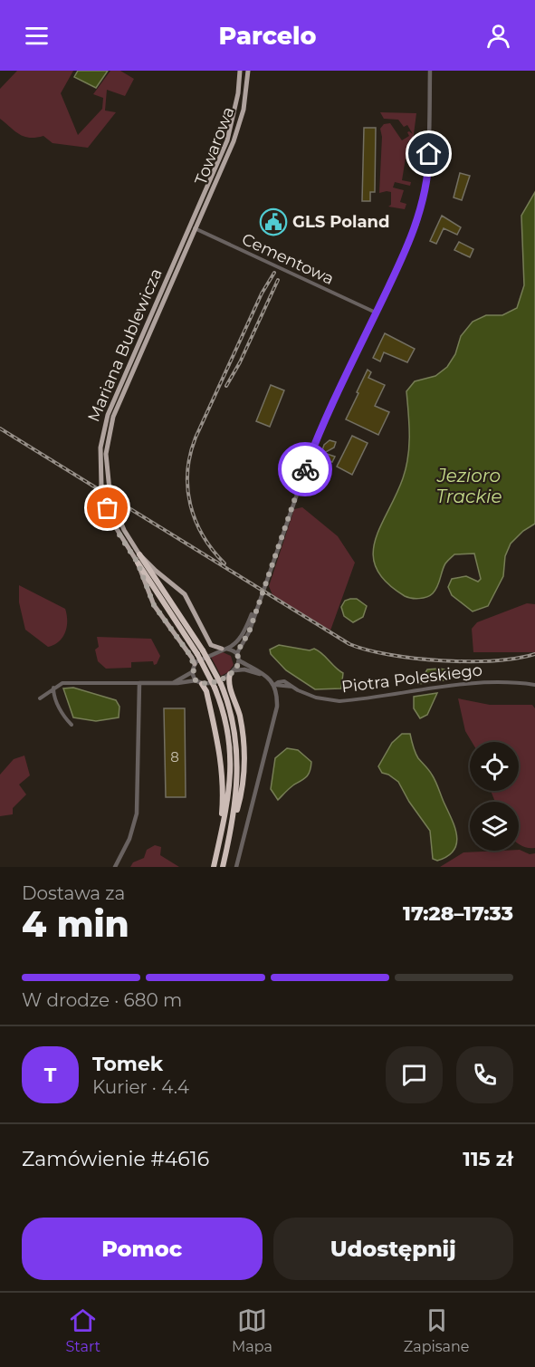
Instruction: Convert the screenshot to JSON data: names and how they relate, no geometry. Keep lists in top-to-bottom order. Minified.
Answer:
{"streets":{"highway":["Mariana Bublewicza"],"main road":["Towarowa"],"street":["Cementowa","Piotra Poleskiego"]},"crossings":[["Towarowa","Cementowa"],["Towarowa","Mariana Bublewicza"],["Cementowa","Mariana Bublewicza"]],"water":["Jezioro Trackie"],"places":{"public building":["GLS Poland"]},"house_numbers":["8"],"page":{"header":"Parcelo","heading":["4 min","Dostawa za","17:28–17:33"],"panel":["Tomek","Kurier · 4.4","Zamówienie #4616","115 zł"],"bar":"W drodze · 680 m","round":"T","buttons":["Pomoc","Udostępnij"],"tabs":["Start","Mapa","Zapisane"]}}
